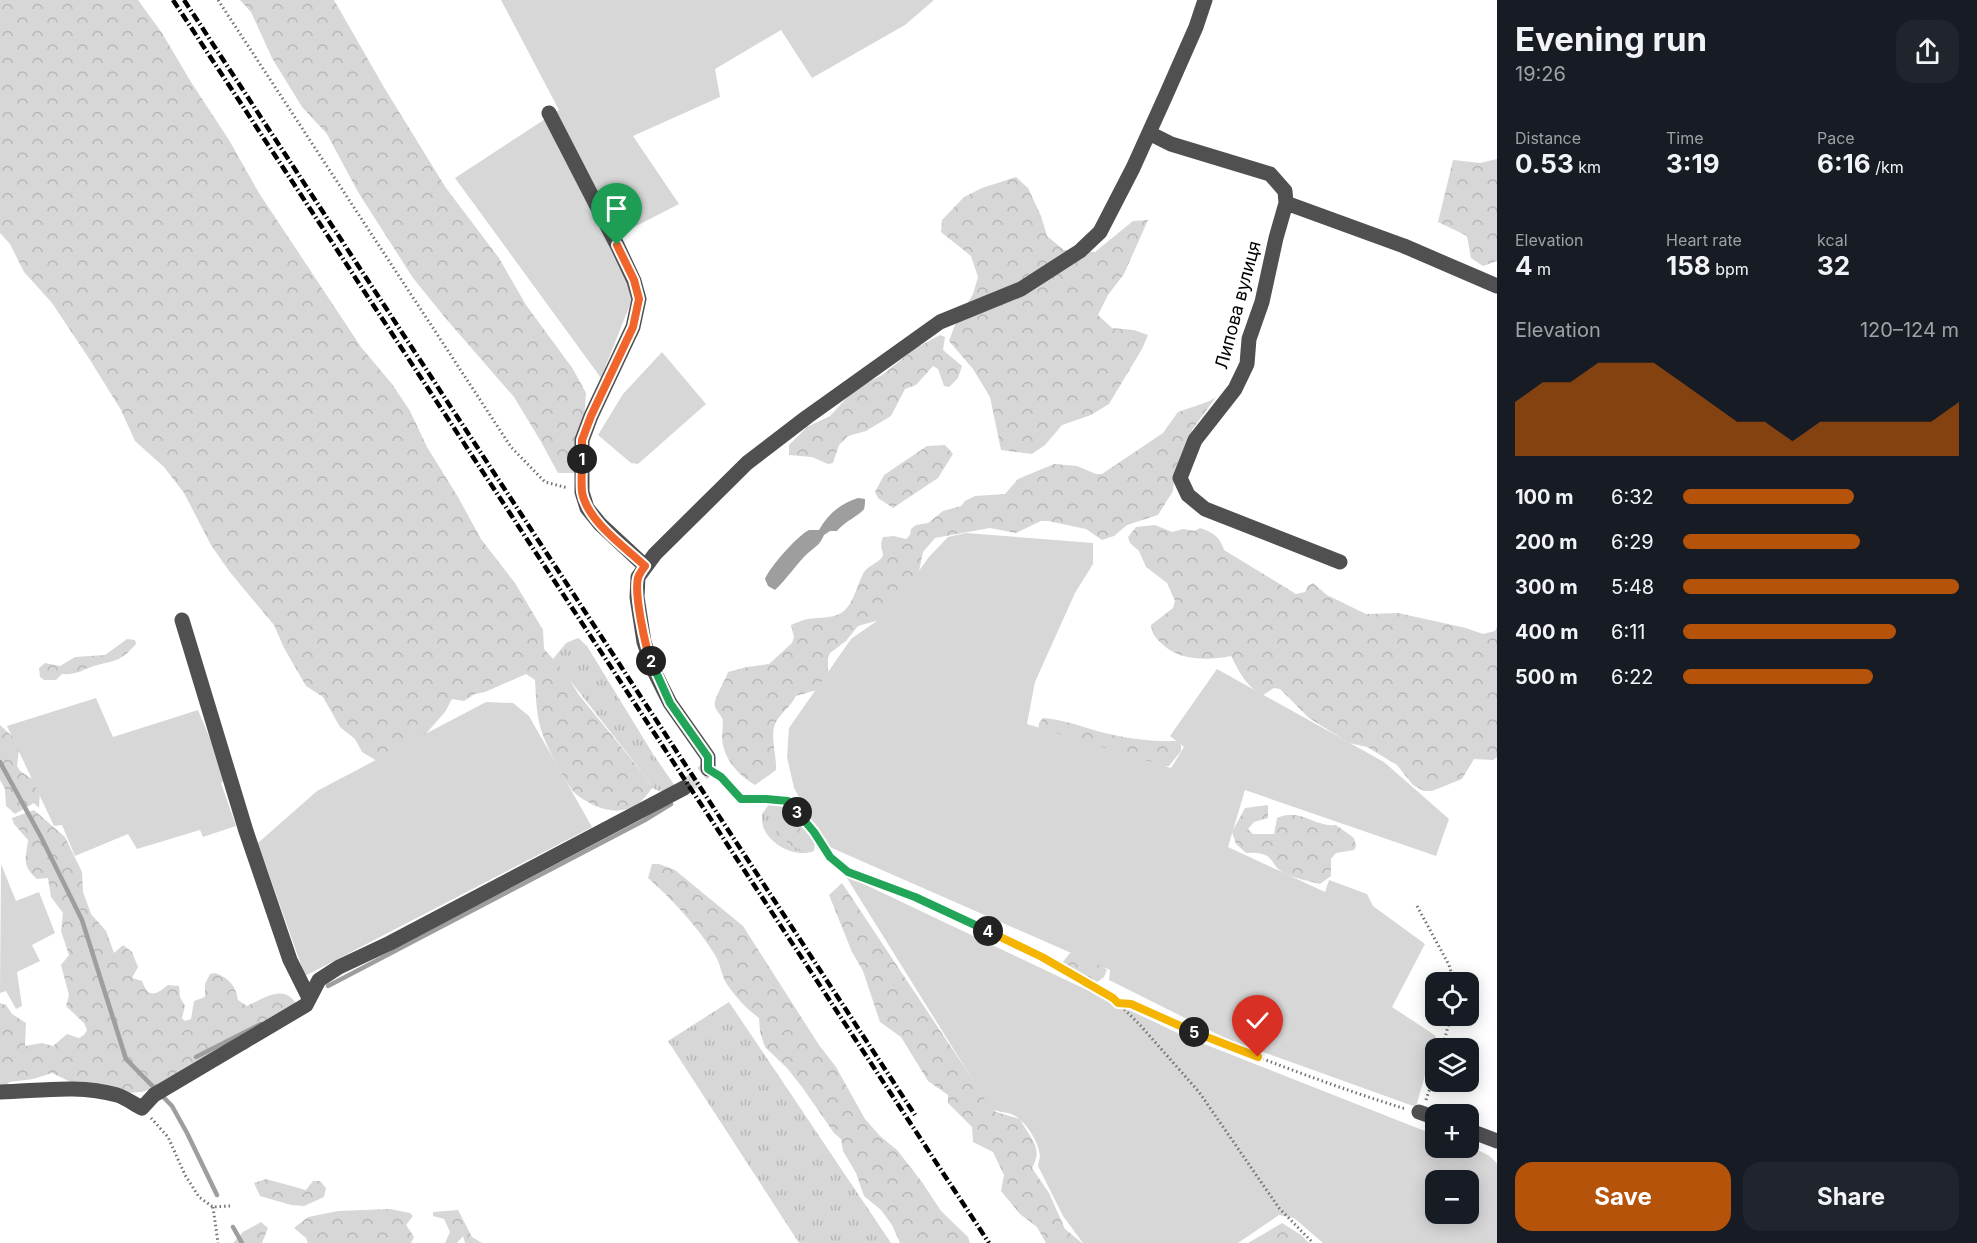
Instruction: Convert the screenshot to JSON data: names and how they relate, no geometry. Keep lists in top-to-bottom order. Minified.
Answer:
{"streets":{"street":["Липова вулиця"]},"page":{"heading":["Evening run","19:26"],"stats":[["Distance","0.53 km"],["Time","3:19"],["Pace","6:16 /km"],["Elevation","4 m"],["Heart rate","158 bpm"],["kcal","32"]],"chart":["Elevation","120–124 m"],"pins":["1","2","3","4","5"],"list":[{"name":"100 m","note":"6:32"},{"name":"200 m","note":"6:29"},{"name":"300 m","note":"5:48"},{"name":"400 m","note":"6:11"},{"name":"500 m","note":"6:22"}],"map_buttons":["+","−"],"buttons":["Save","Share"]}}
